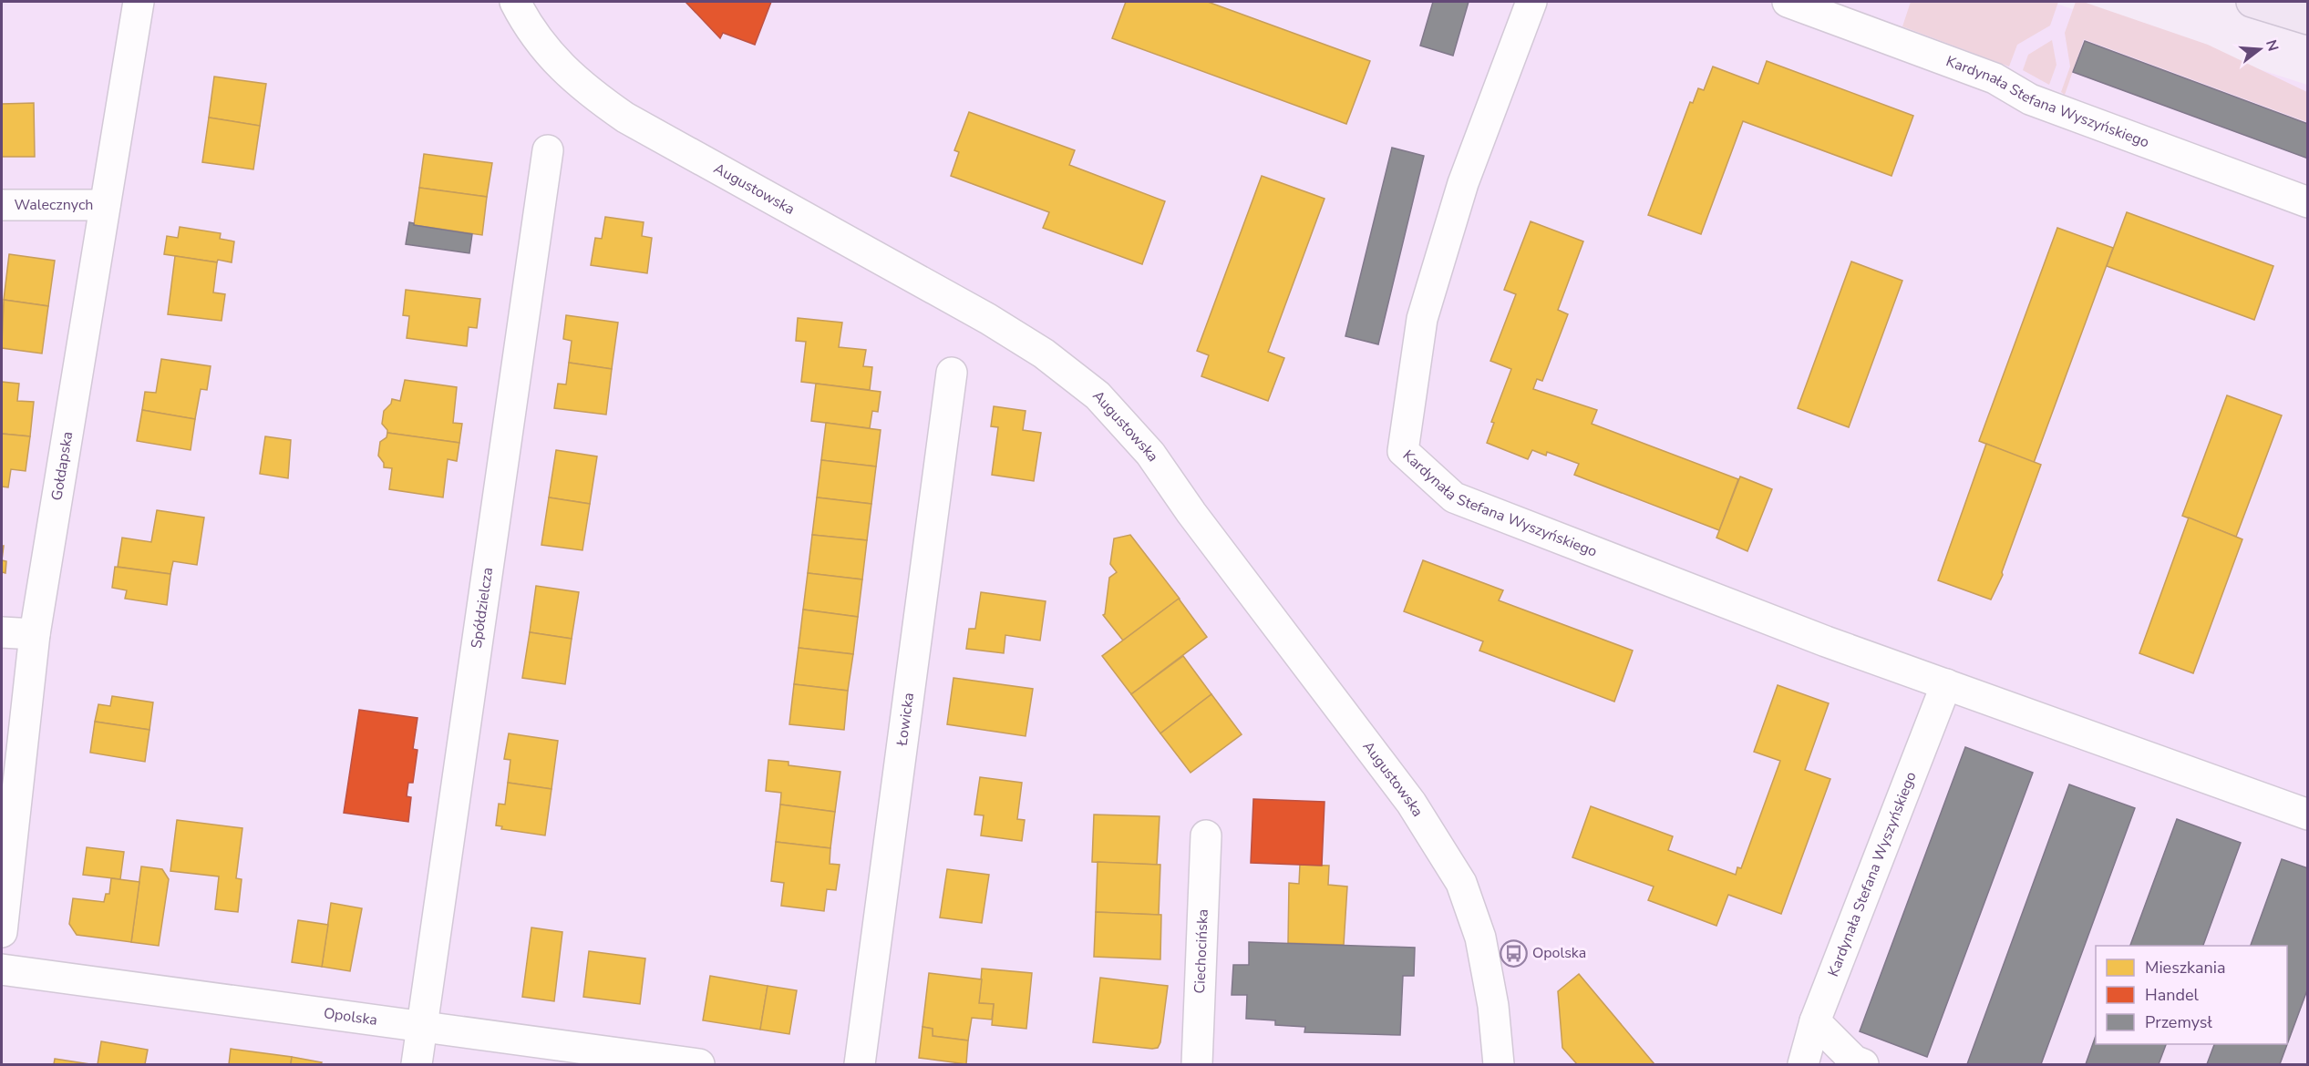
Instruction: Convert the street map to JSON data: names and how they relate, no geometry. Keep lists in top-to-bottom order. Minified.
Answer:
{"streets":{"street":["Kardynała Stefana Wyszyńskiego","Augustowska","Walecznych","Gołdapska","Spółdzielcza","Łowicka","Ciechocińska","Opolska"]},"crossings":[["Walecznych","Gołdapska"],["Spółdzielcza","Opolska"]],"places":{"bus stop":["Opolska"]},"legend":["Mieszkania","Handel","Przemysł"],"north":"right"}
